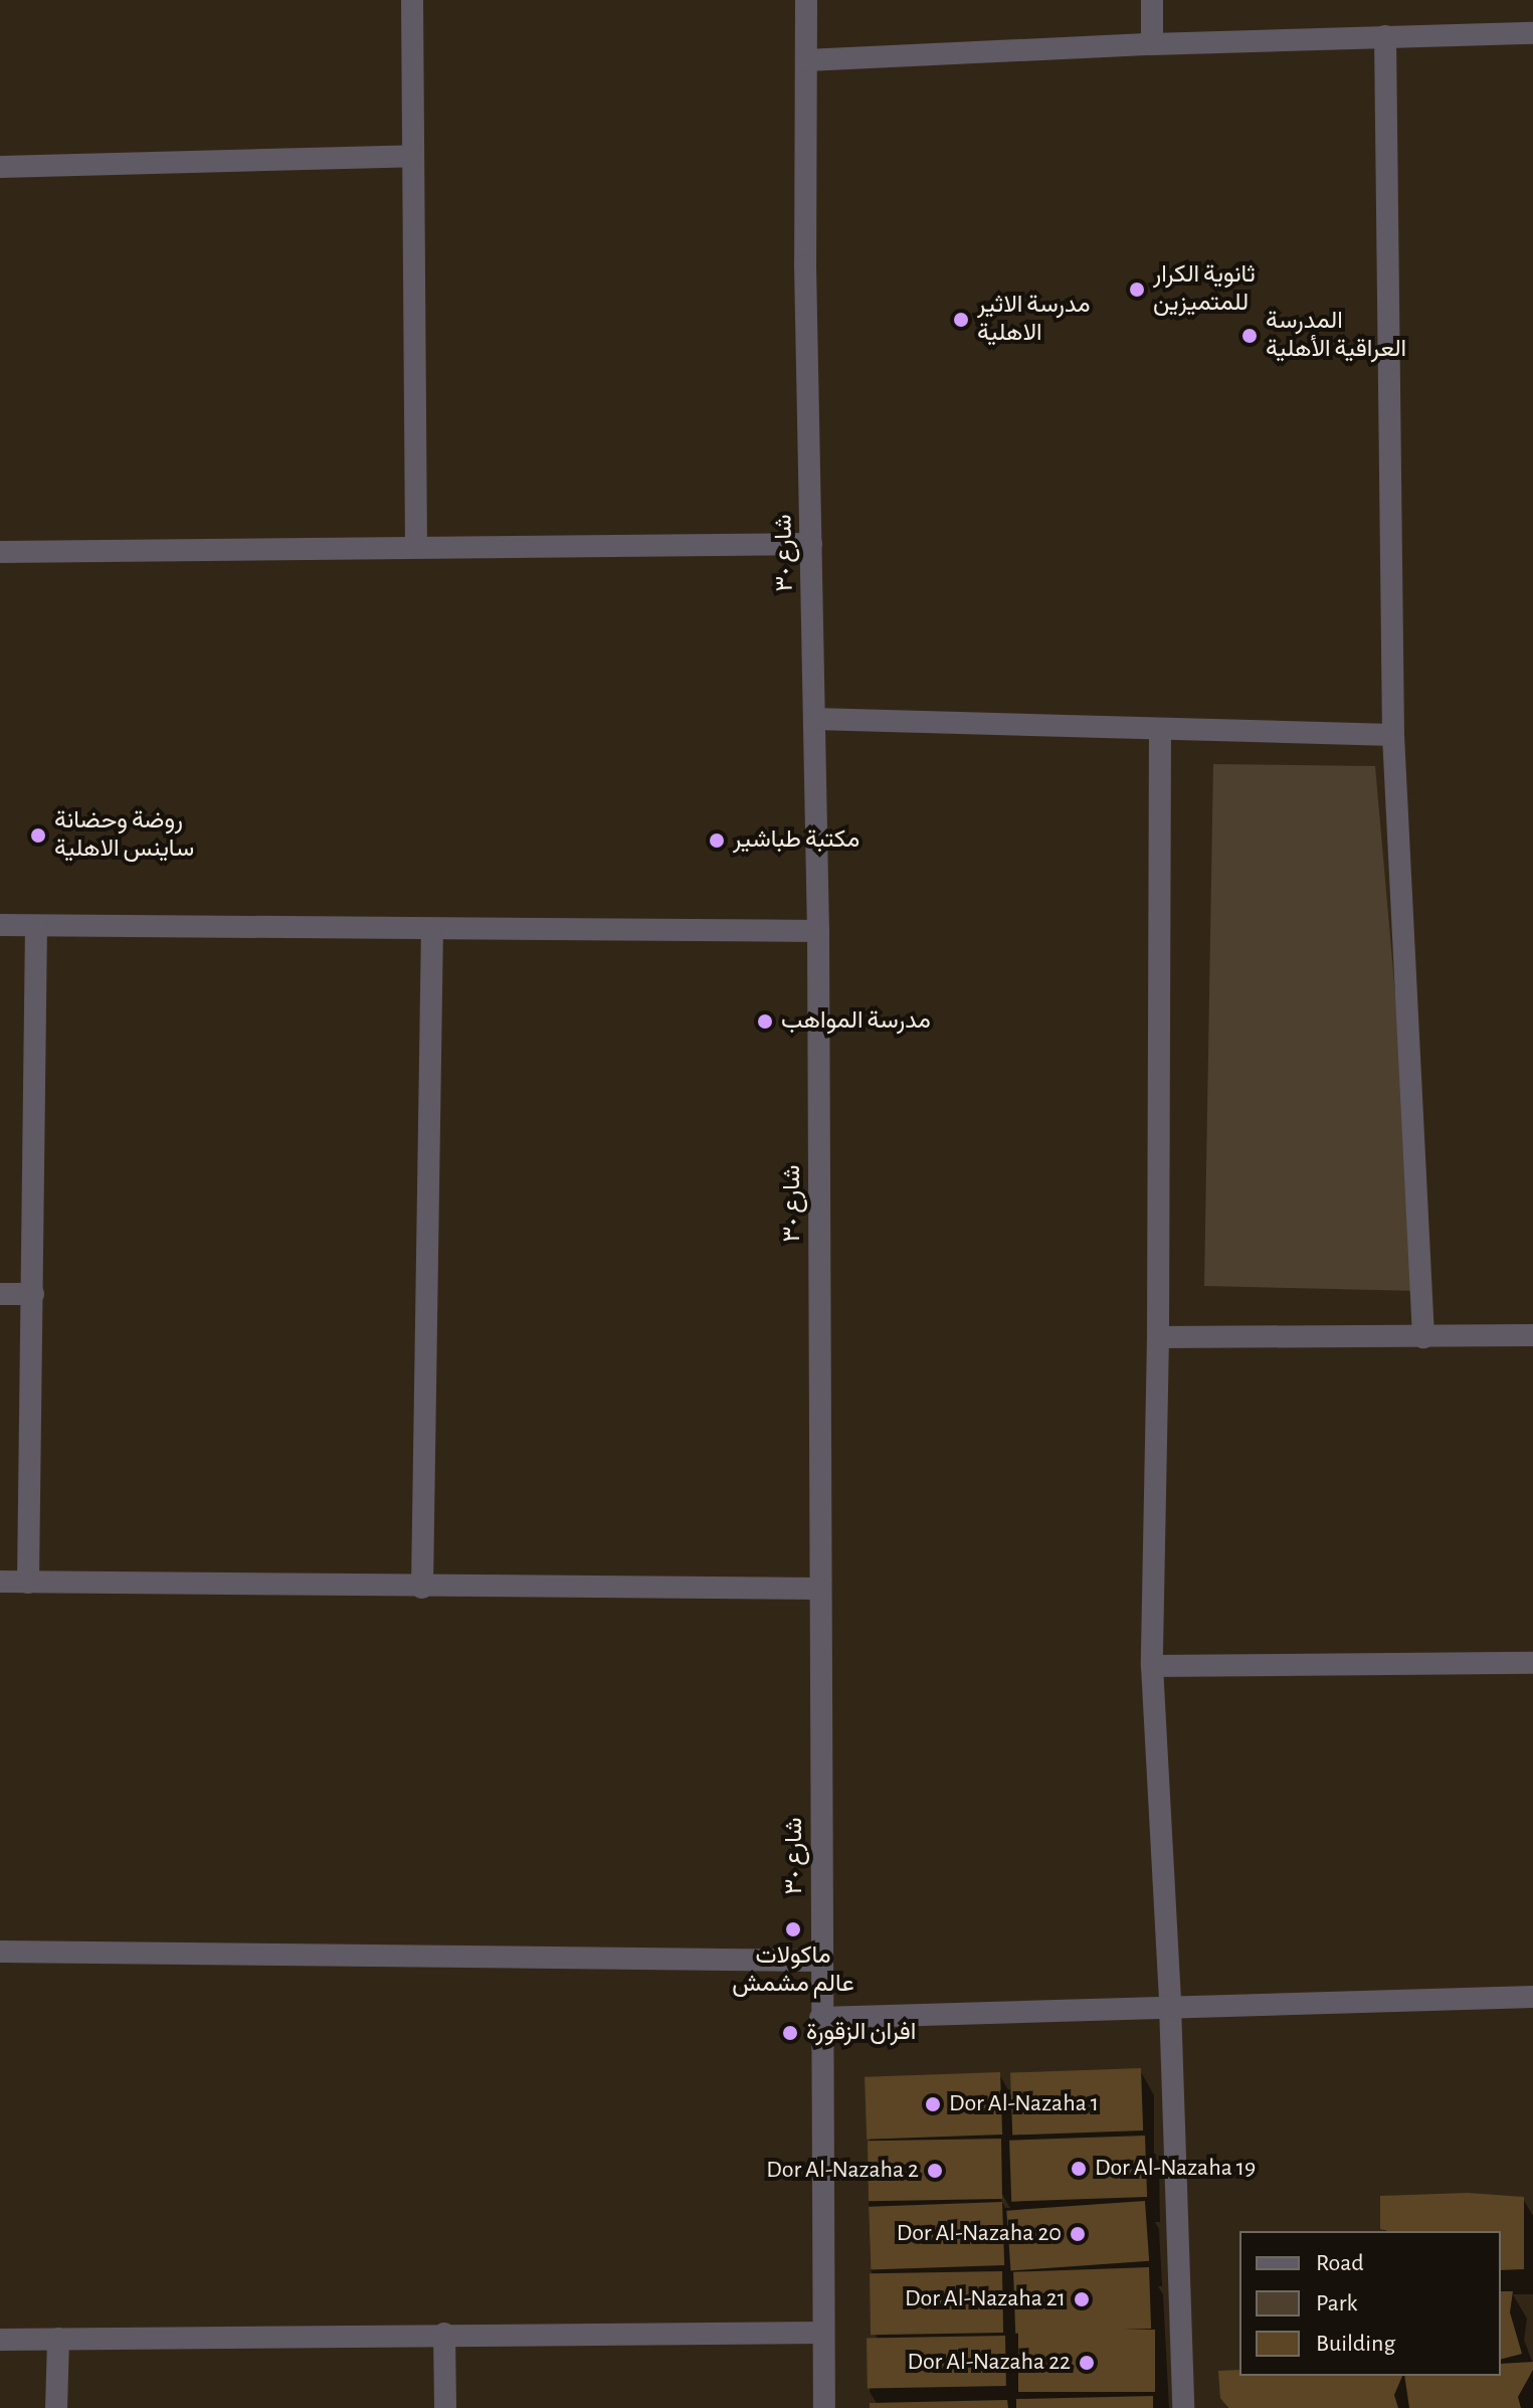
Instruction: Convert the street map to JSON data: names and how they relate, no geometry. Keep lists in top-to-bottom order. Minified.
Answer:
{"streets":{"street":["شارع ٣٠"]},"places":["ثانوية الكرار للمتميزين","مدرسة الاثير الاهلية","المدرسة العراقية الأهلية","روضة وحضانة ساينس الاهلية","مكتبة طباشير","مدرسة المواهب","ماكولات عالم مشمش","افران الزقورة","Dor Al-Nazaha 1","Dor Al-Nazaha 19","Dor Al-Nazaha 2","Dor Al-Nazaha 20","Dor Al-Nazaha 21","Dor Al-Nazaha 22"],"legend":["Road","Park","Building"]}
